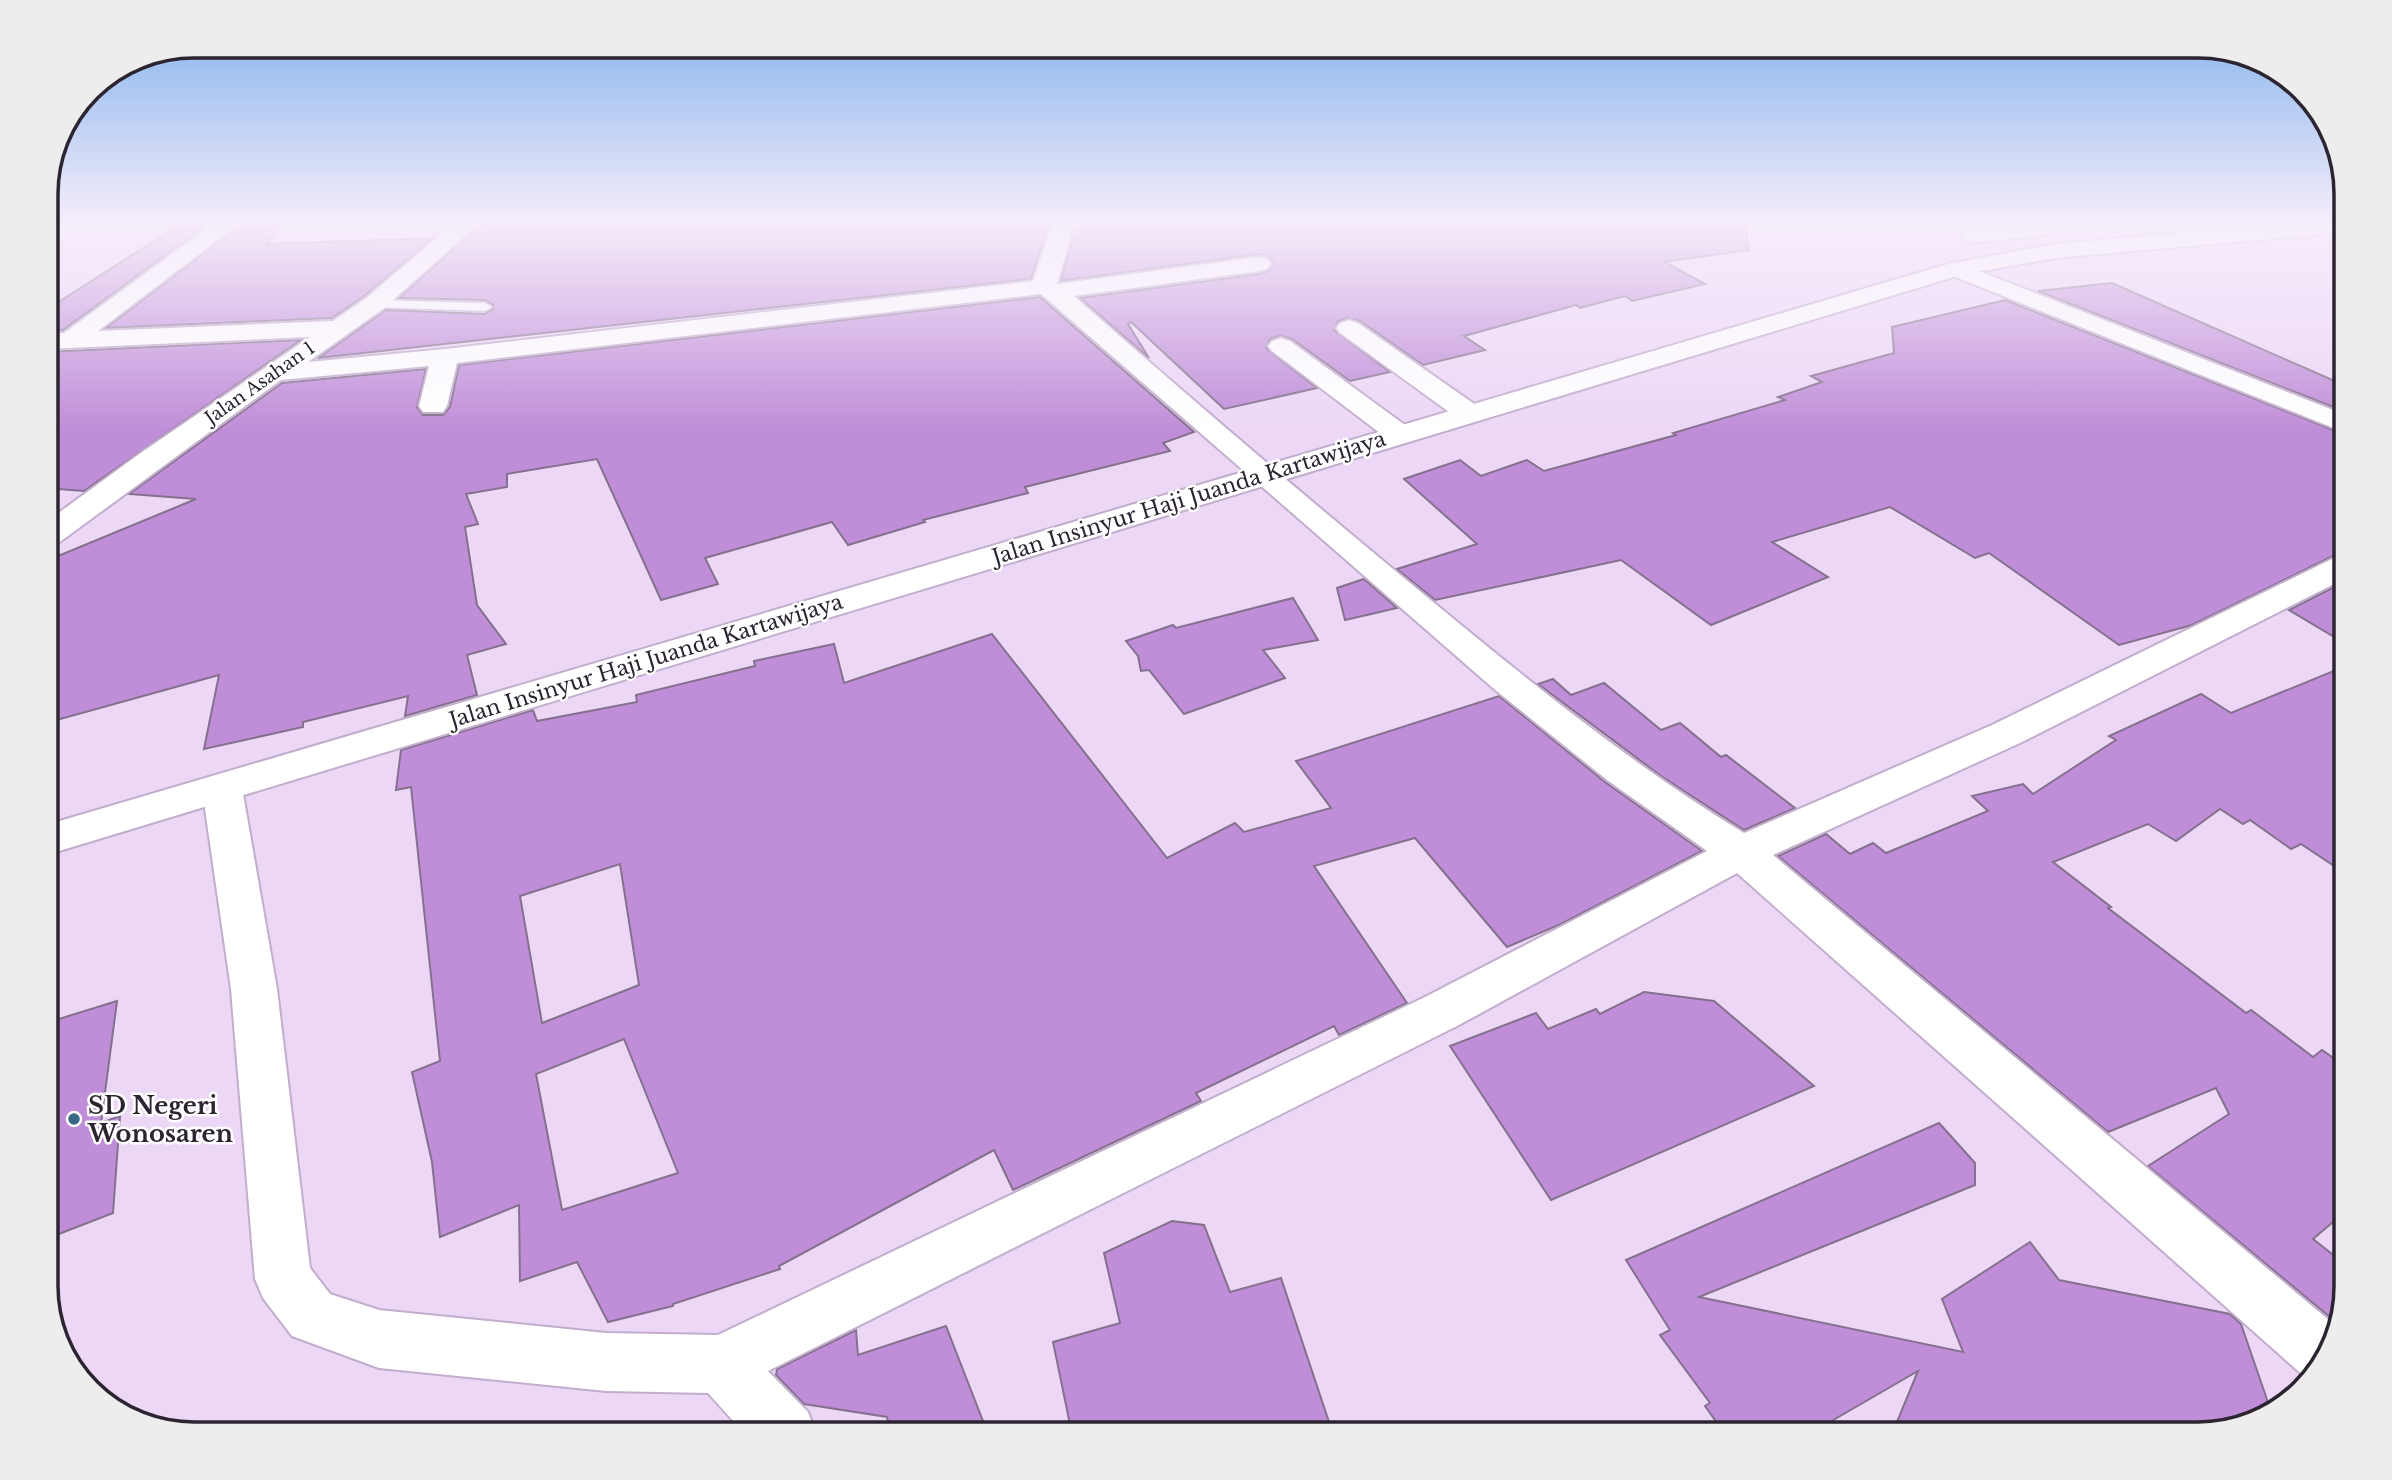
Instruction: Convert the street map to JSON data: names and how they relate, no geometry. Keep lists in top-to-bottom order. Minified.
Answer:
{"streets":{"street":["Jalan Asahan 1","Jalan Insinyur Haji Juanda Kartawijaya"]},"places":["SD Negeri Wonosaren"]}
